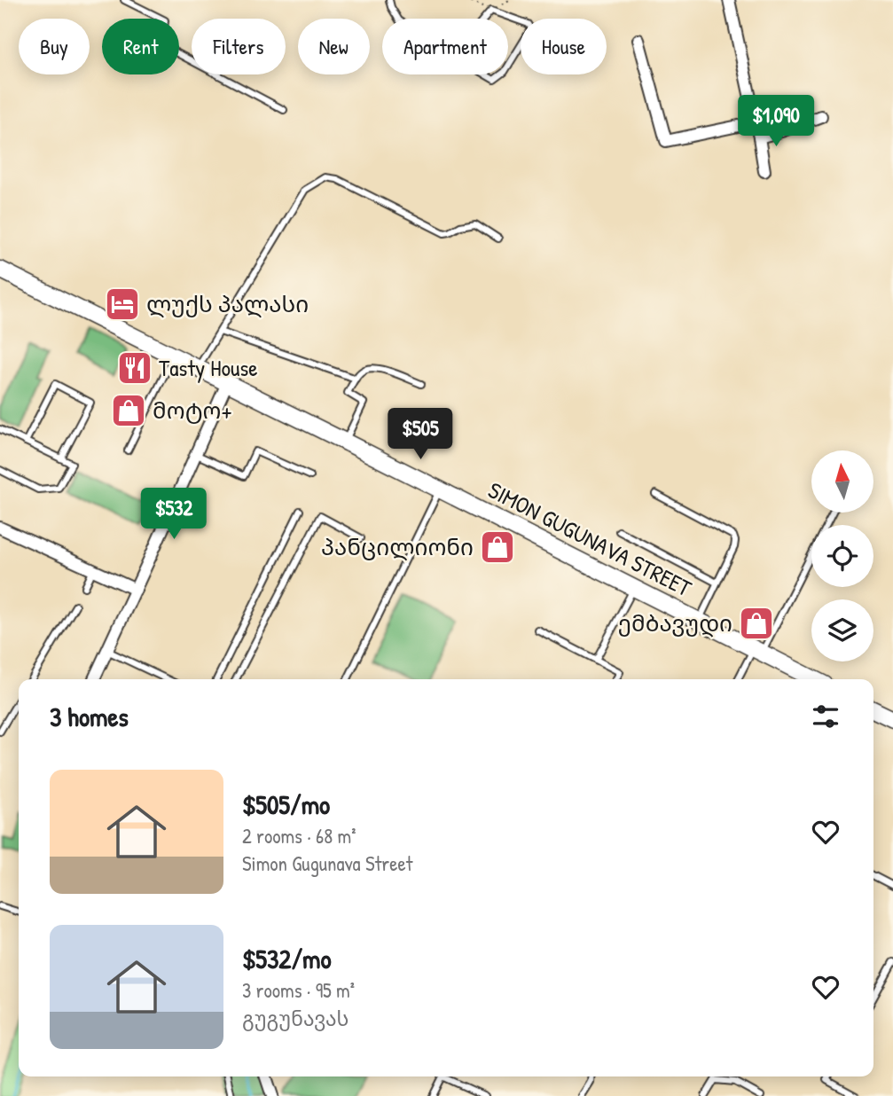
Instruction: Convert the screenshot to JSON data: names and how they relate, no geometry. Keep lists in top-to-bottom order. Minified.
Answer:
{"streets":{"main road":["SIMON GUGUNAVA STREET"]},"places":{"hotel":["ლუქს პალასი"],"restaurant":["Tasty House"],"shop":["მოტო+","პანცილიონი","ემბავუდი"]},"north":"top","page":{"chip":["Buy","Rent","Filters","New","Apartment","House"],"price":["$1,090","$505","$532"],"heading":"3 homes","list":[{"name":"$505/mo","note":"2 rooms · 68 m² · Simon Gugunava Street"},{"name":"$532/mo","note":"3 rooms · 95 m² · გუგუნავას"}]}}
